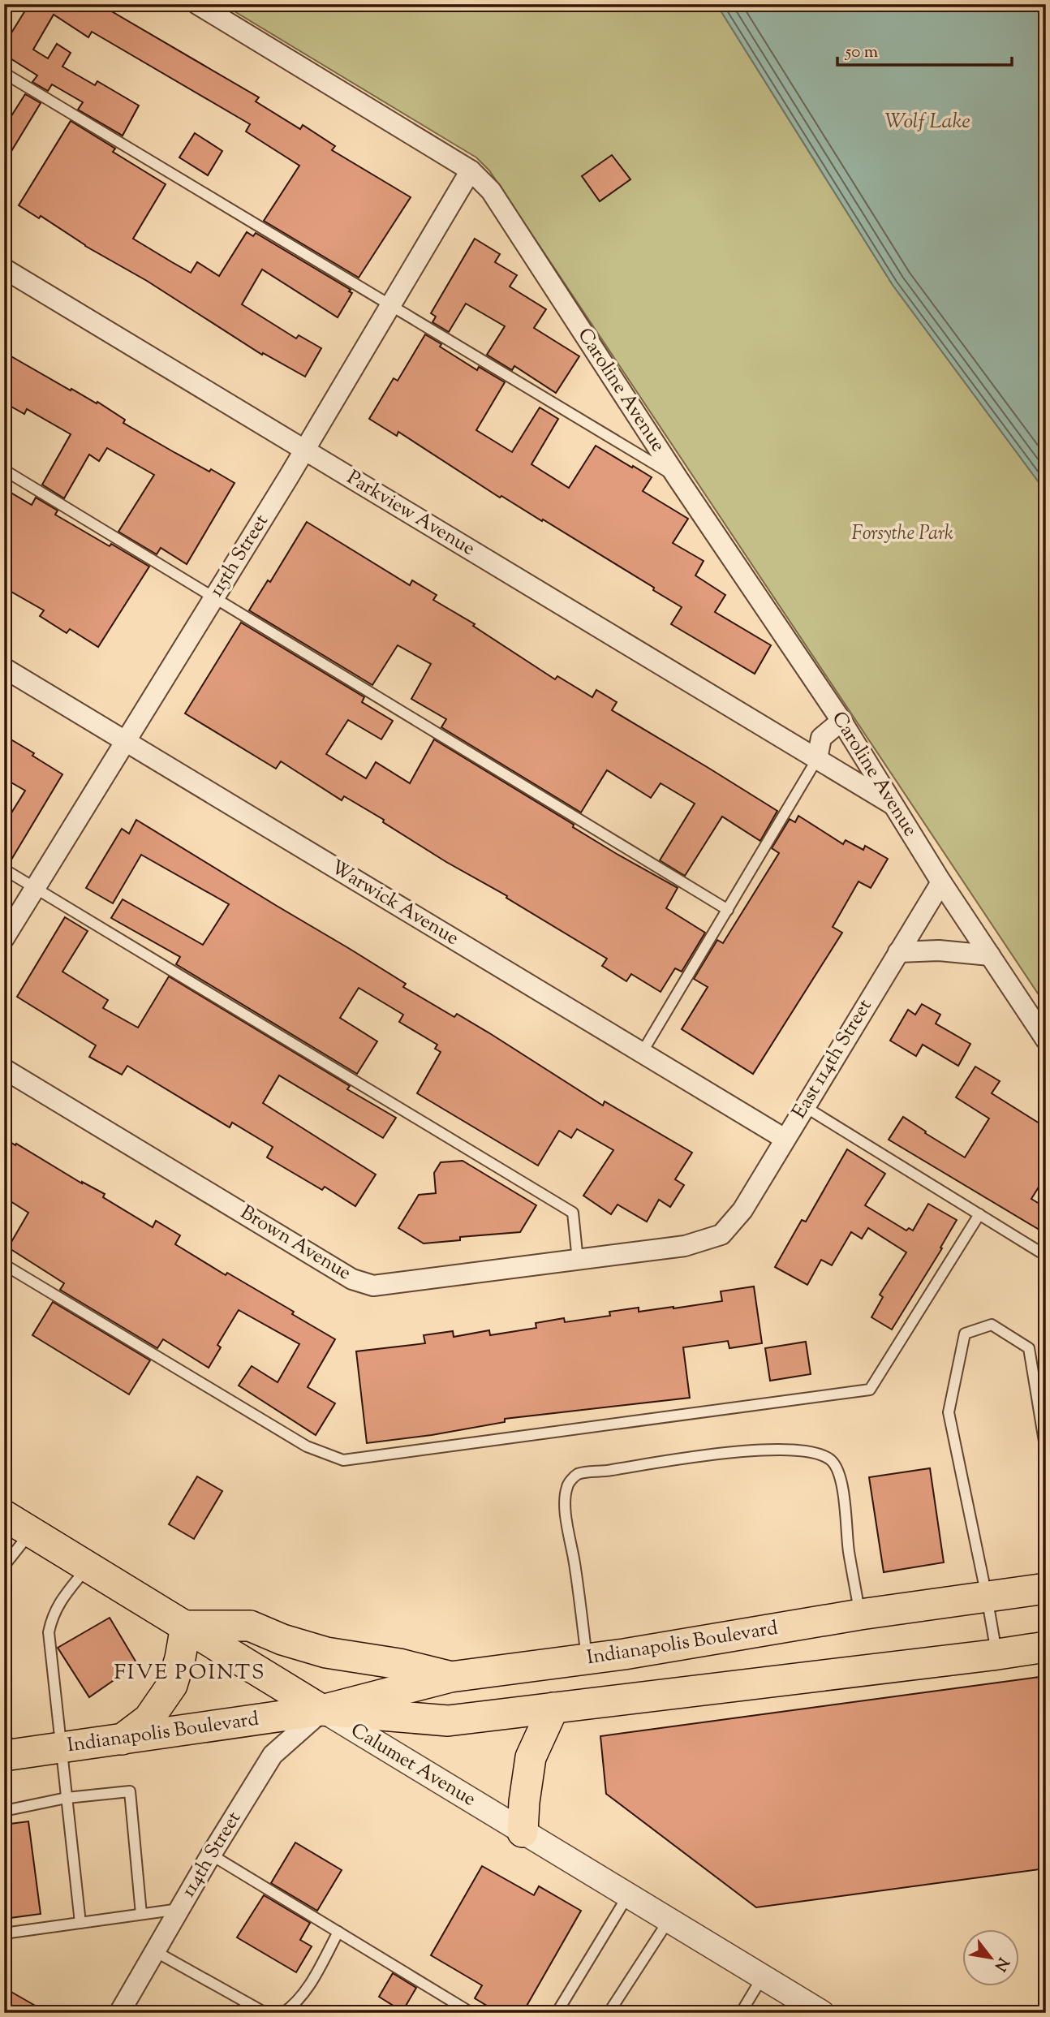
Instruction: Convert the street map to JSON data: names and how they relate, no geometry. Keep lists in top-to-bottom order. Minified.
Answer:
{"streets":{"main road":["Indianapolis Boulevard","Calumet Avenue"],"street":["Caroline Avenue","Parkview Avenue","115th Street","Warwick Avenue","East 114th Street","Brown Avenue","114th Street"]},"crossings":[["Caroline Avenue","Parkview Avenue"],["Caroline Avenue","115th Street"],["Caroline Avenue","East 114th Street"],["Parkview Avenue","115th Street"],["115th Street","Warwick Avenue"],["Warwick Avenue","East 114th Street"],["East 114th Street","Brown Avenue"],["Indianapolis Boulevard","Calumet Avenue"],["Indianapolis Boulevard","114th Street"],["Calumet Avenue","114th Street"]],"districts":["FIVE POINTS"],"water":["Wolf Lake"],"parks":["Forsythe Park"],"scale_bar":"50 m","north":"bottom right"}
